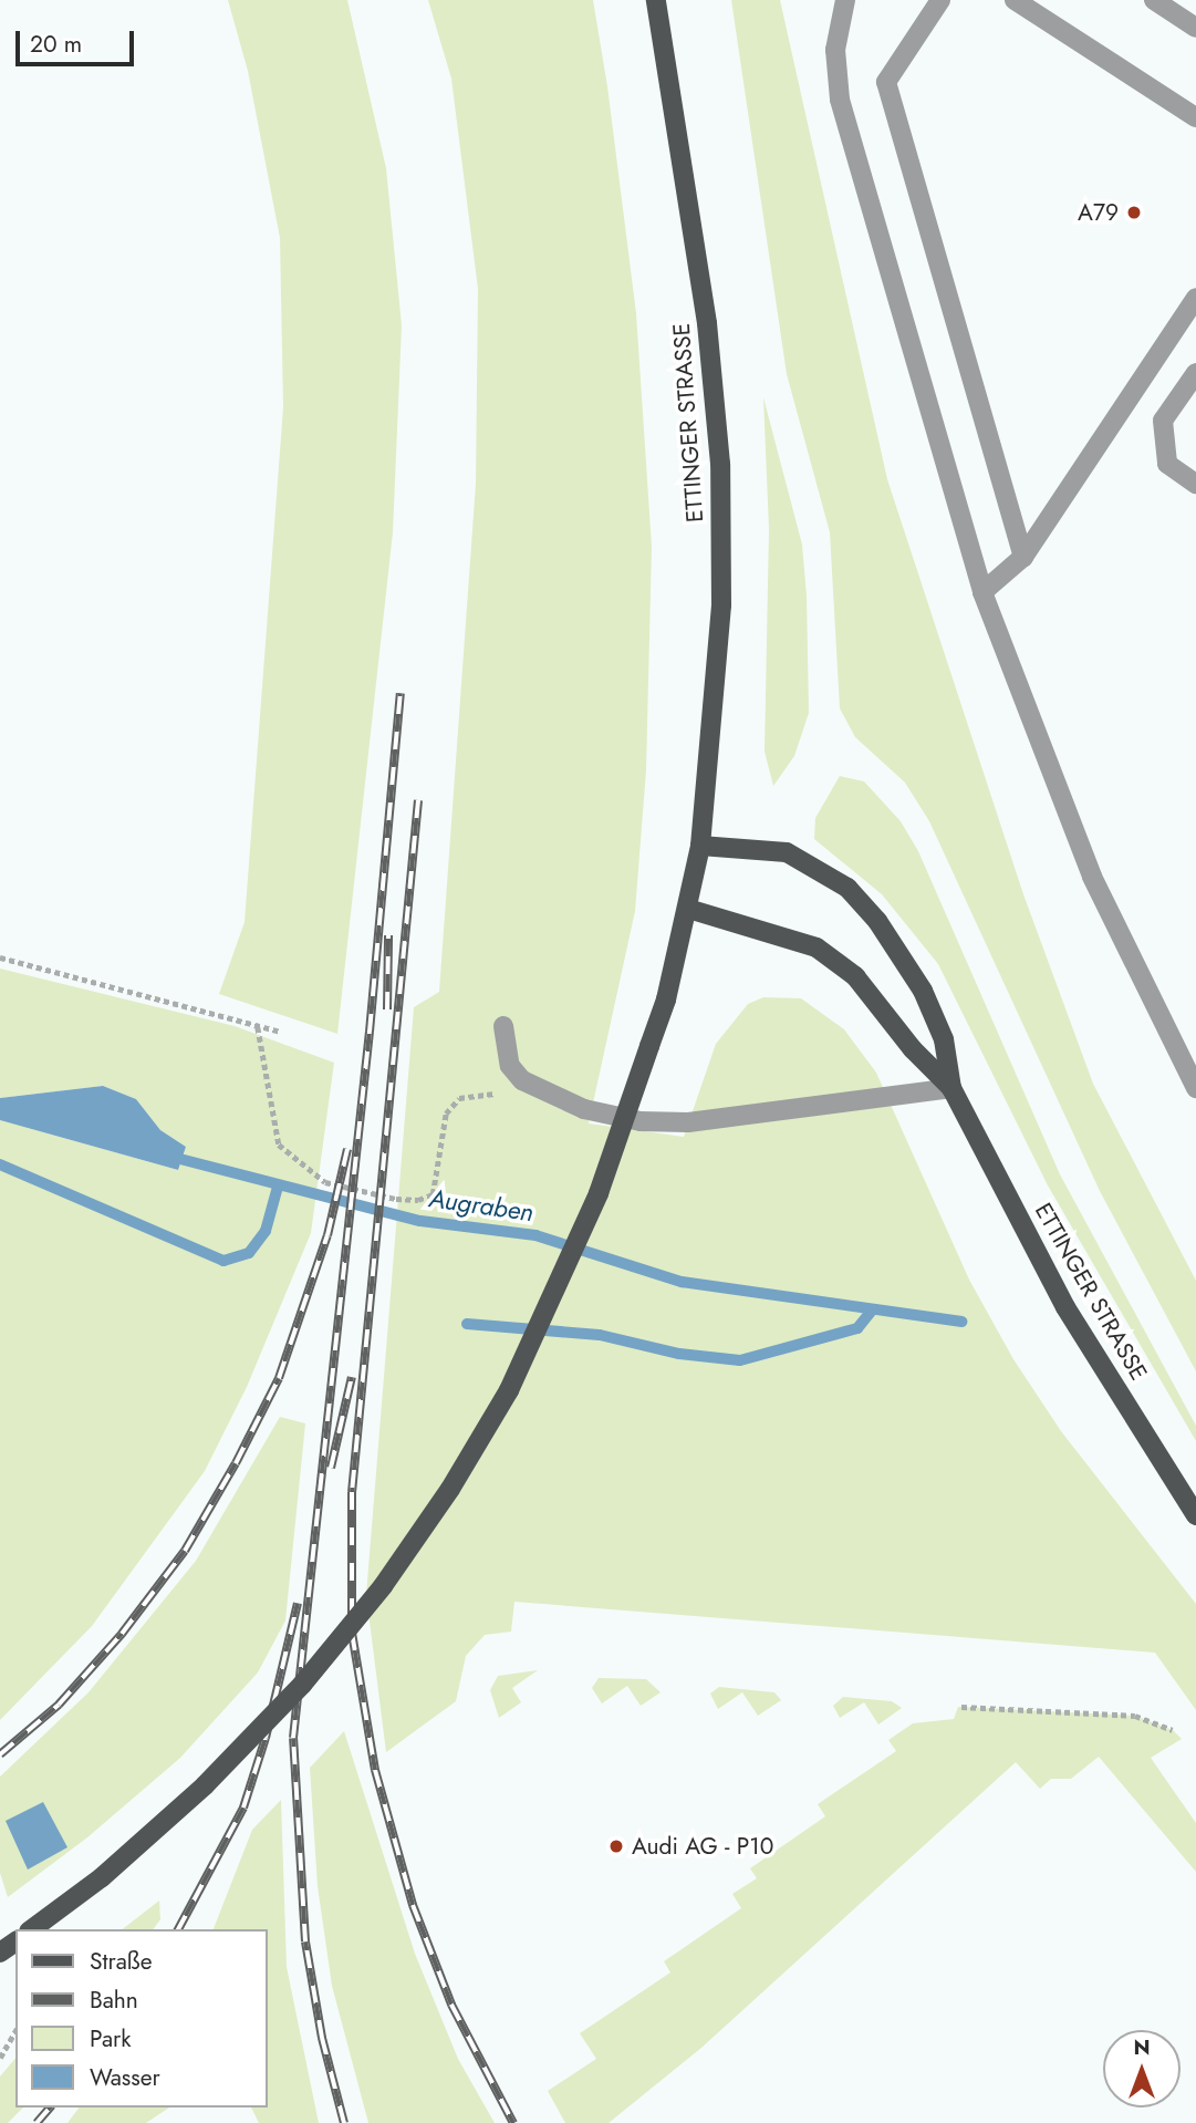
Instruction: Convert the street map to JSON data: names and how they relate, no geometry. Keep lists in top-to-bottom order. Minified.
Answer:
{"streets":{"main road":["ETTINGER STRASSE"]},"water":["Augraben"],"places":["A79","Audi AG - P10"],"legend":["Straße","Bahn","Park","Wasser"],"scale_bar":"20 m","north":"top"}
